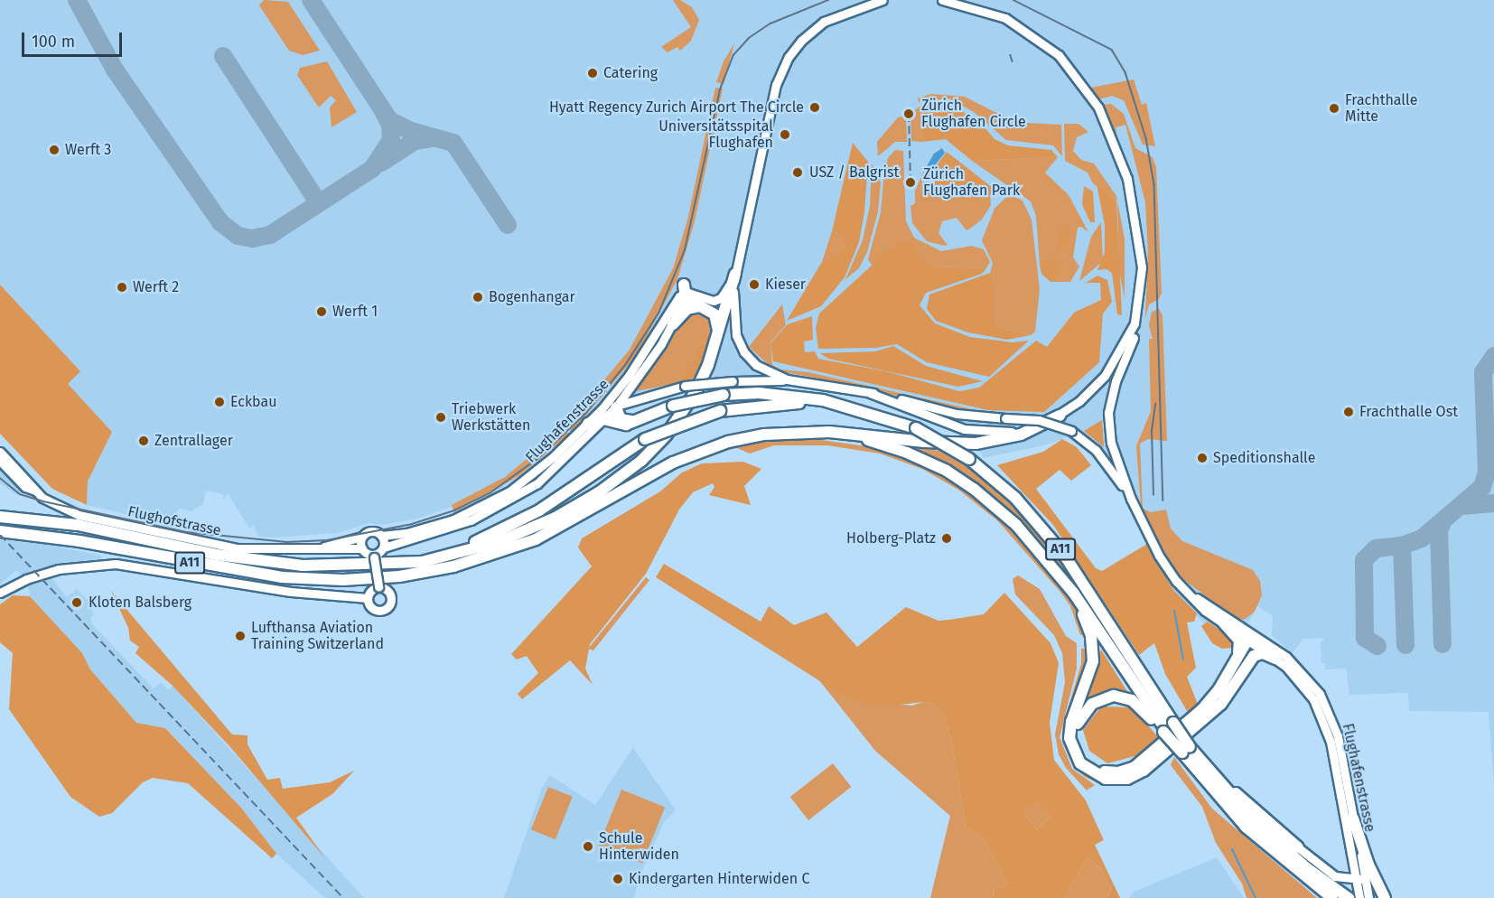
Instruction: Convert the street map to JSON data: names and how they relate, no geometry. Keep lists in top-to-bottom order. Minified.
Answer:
{"streets":{"highway":["A11"],"main road":["Flughafenstrasse","Flughofstrasse"]},"crossings":[["Flughafenstrasse","Flughofstrasse"],["Flughafenstrasse","A11"]],"places":["Catering","Hyatt Regency Zurich Airport The Circle","Frachthalle Mitte","Zürich Flughafen Circle","Universitätsspital Flughafen","Werft 3","USZ / Balgrist","Zürich Flughafen Park","Kieser","Werft 2","Bogenhangar","Werft 1","Eckbau","Frachthalle Ost","Triebwerk Werkstätten","Zentrallager","Speditionshalle","Holberg-Platz","Kloten Balsberg","Lufthansa Aviation Training Switzerland","Schule Hinterwiden","Kindergarten Hinterwiden C"],"scale_bar":"100 m"}
